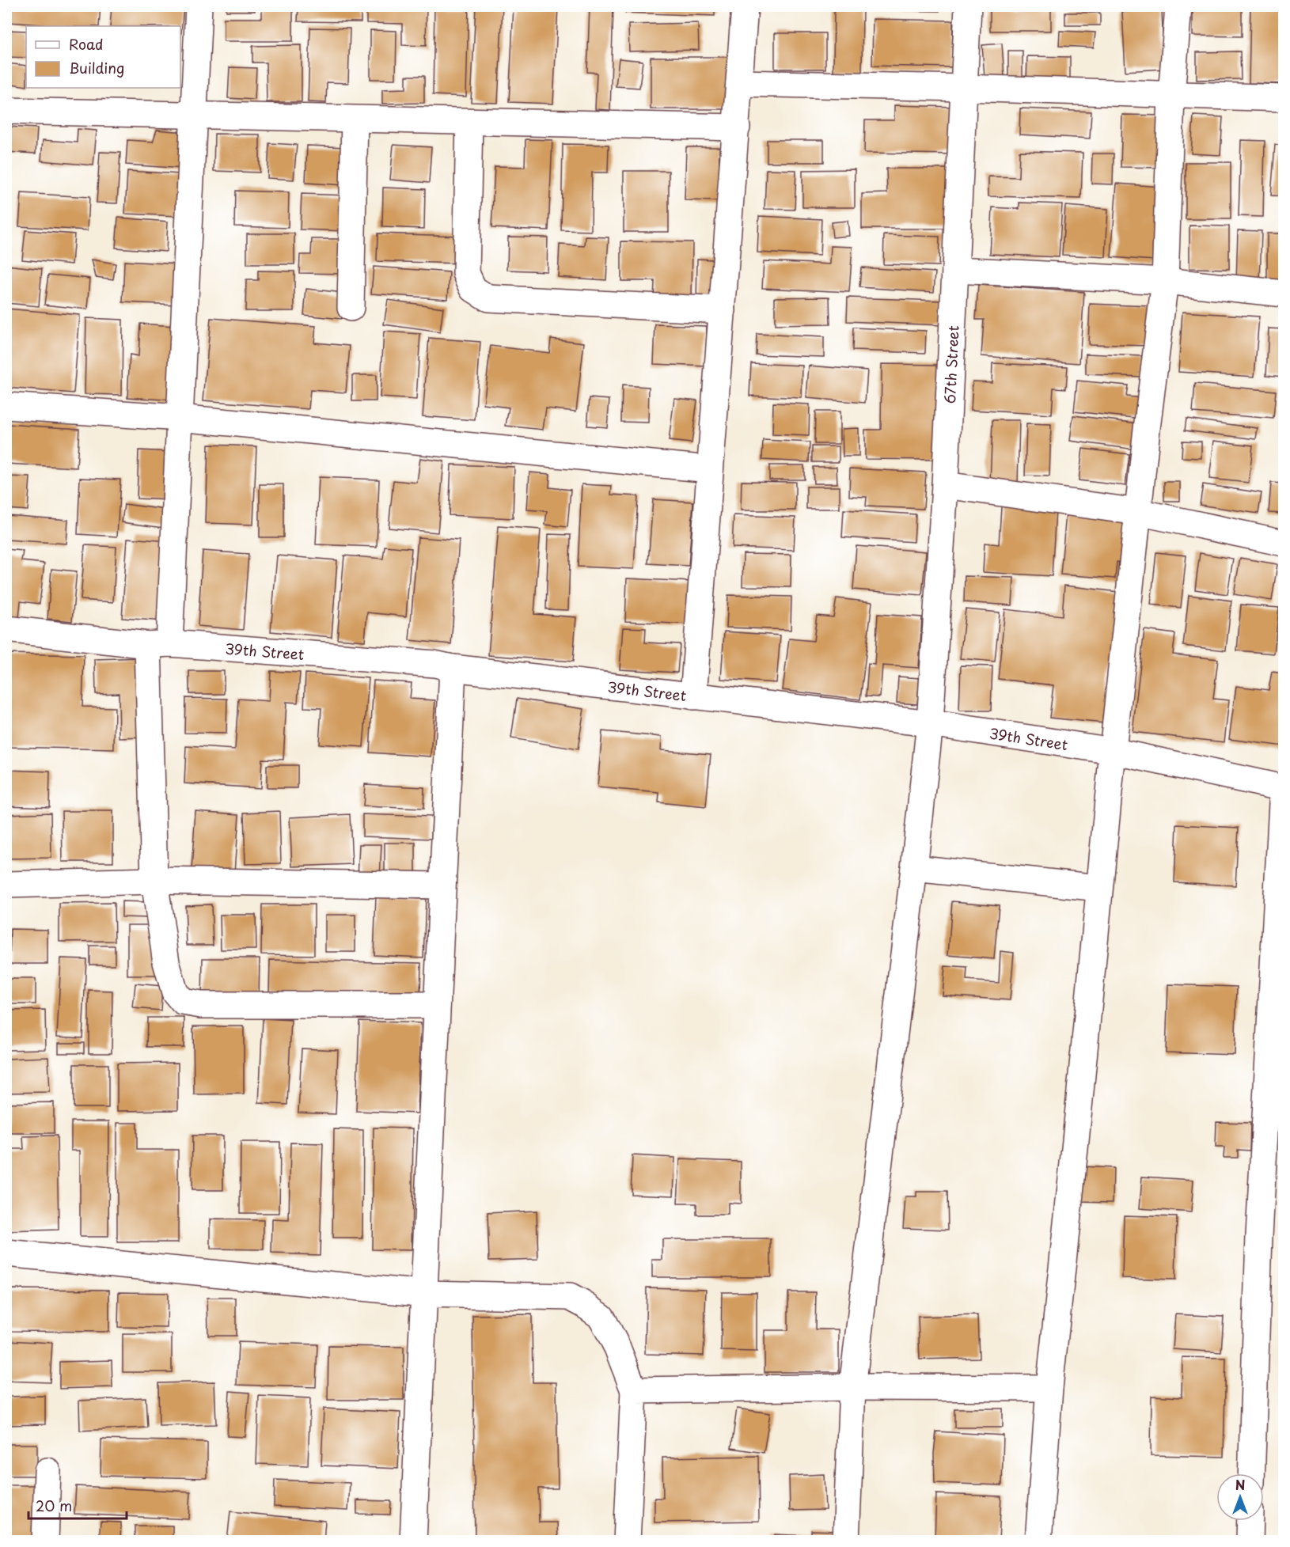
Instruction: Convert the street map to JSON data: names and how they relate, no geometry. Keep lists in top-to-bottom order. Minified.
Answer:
{"streets":{"street":["67th Street","39th Street"]},"crossings":[["67th Street","39th Street"]],"legend":["Road","Building"],"scale_bar":"20 m","north":"top"}
